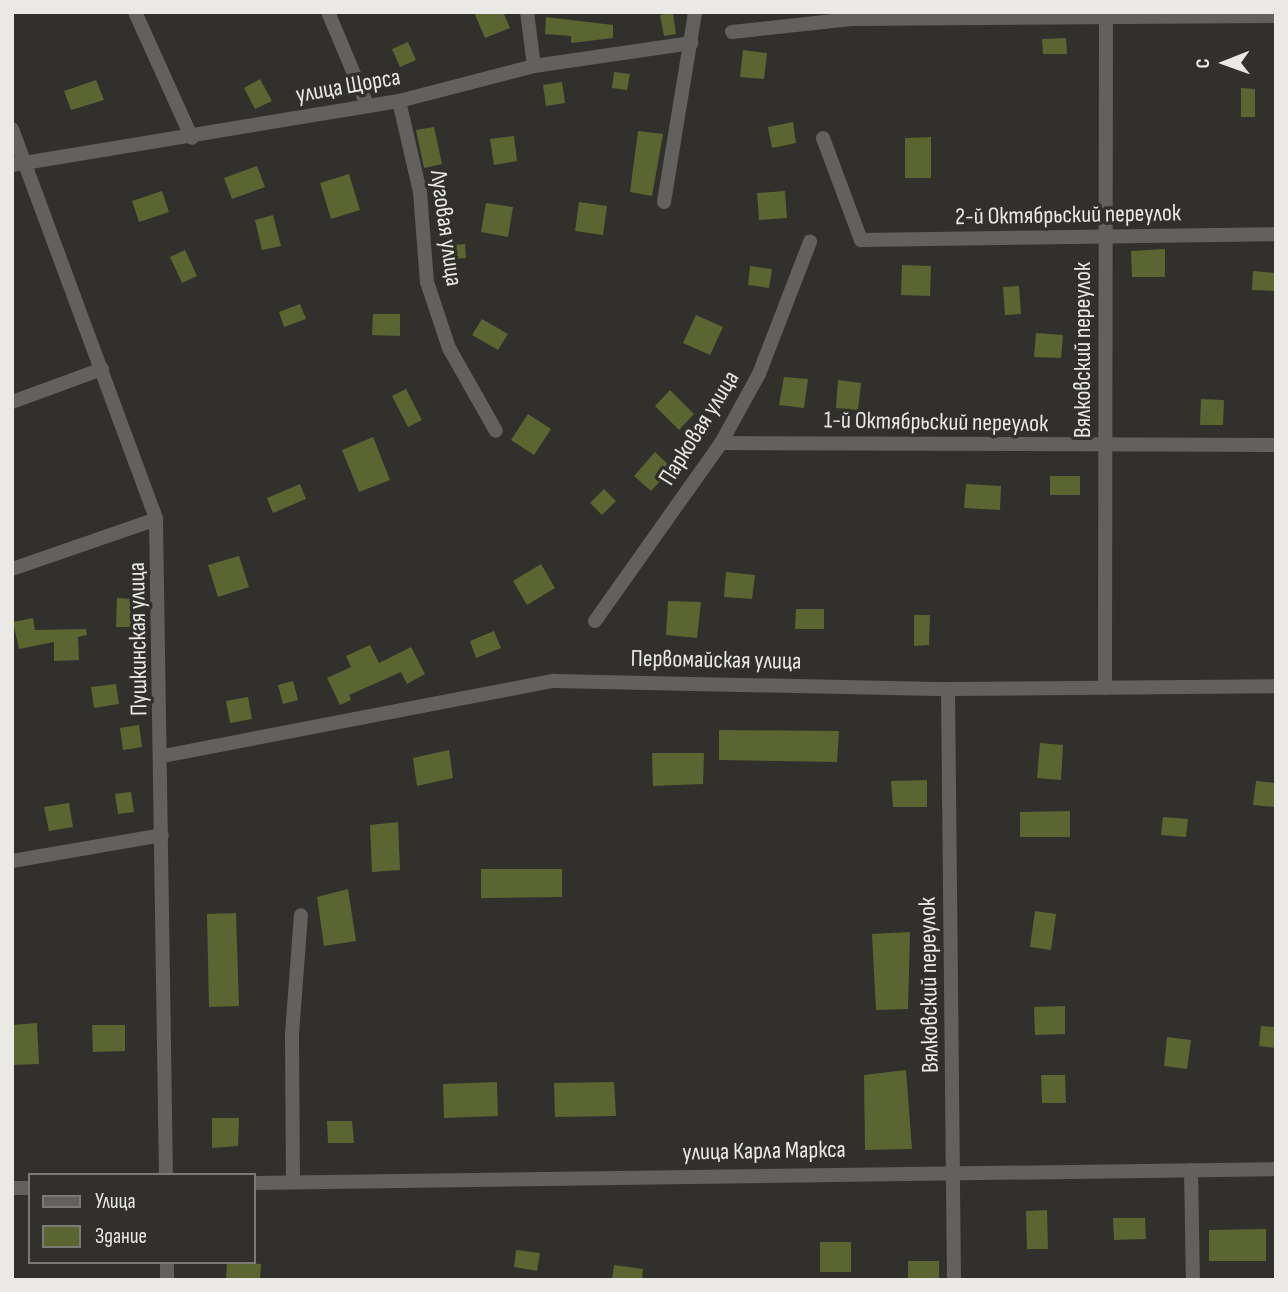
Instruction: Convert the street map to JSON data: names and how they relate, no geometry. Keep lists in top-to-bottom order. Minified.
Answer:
{"streets":{"street":["улица Щорса","2-й Октябрьский переулок","Луговая улица","Вялковский переулок","1-й Октябрьский переулок","Парковая улица","Пушкинская улица","Первомайская улица","улица Карла Маркса"]},"crossings":[["улица Щорса","Луговая улица"],["улица Щорса","Пушкинская улица"],["2-й Октябрьский переулок","Вялковский переулок"],["Вялковский переулок","1-й Октябрьский переулок"],["Вялковский переулок","Первомайская улица"],["Вялковский переулок","улица Карла Маркса"],["1-й Октябрьский переулок","Парковая улица"],["Пушкинская улица","Первомайская улица"]],"legend":["Улица","Здание"],"north":"left"}
